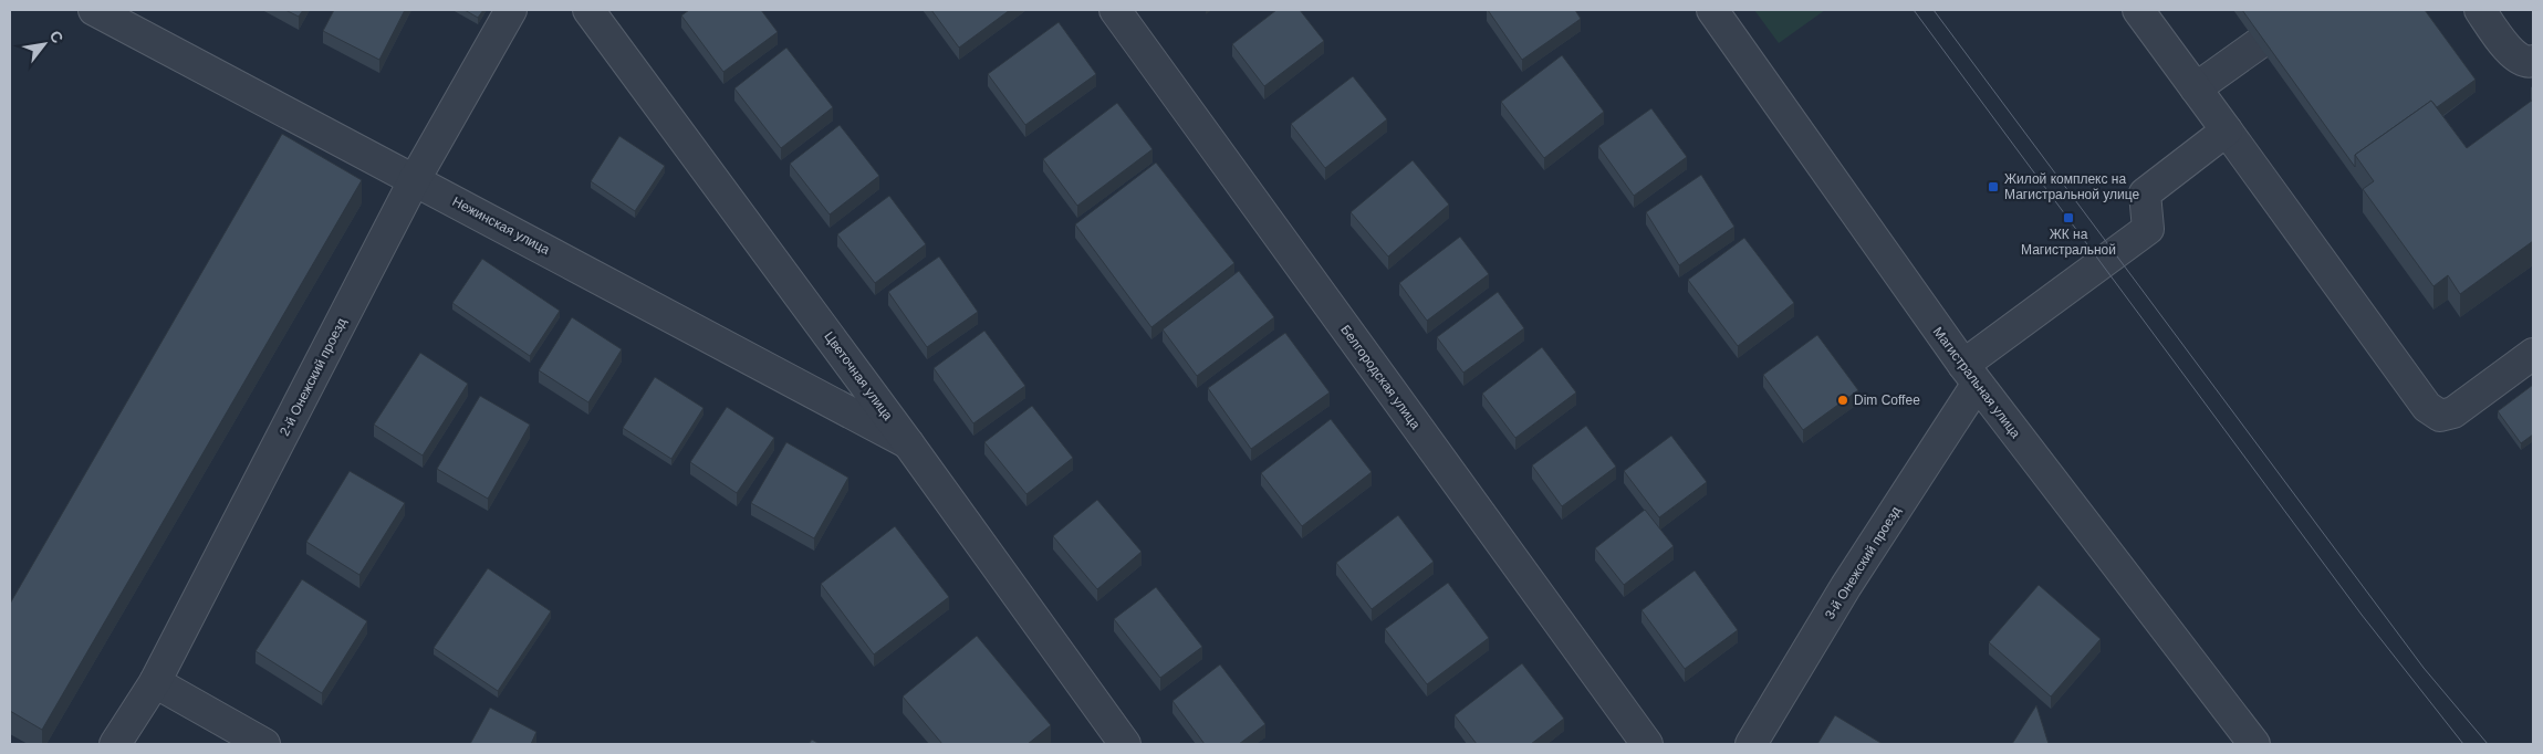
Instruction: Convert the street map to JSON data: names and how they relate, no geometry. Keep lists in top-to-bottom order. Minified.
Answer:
{"streets":{"street":["Нежинская улица","Цветочная улица","2-й Онежский проезд","Белгородская улица","Магистральная улица","3-й Онежский проезд"]},"crossings":[["Нежинская улица","Цветочная улица"],["Нежинская улица","2-й Онежский проезд"],["Магистральная улица","3-й Онежский проезд"]],"places":{"transit":["Жилой комплекс на Магистральной улице","ЖК на Магистральной"],"other":["Dim Coffee"]},"north":"top right"}
